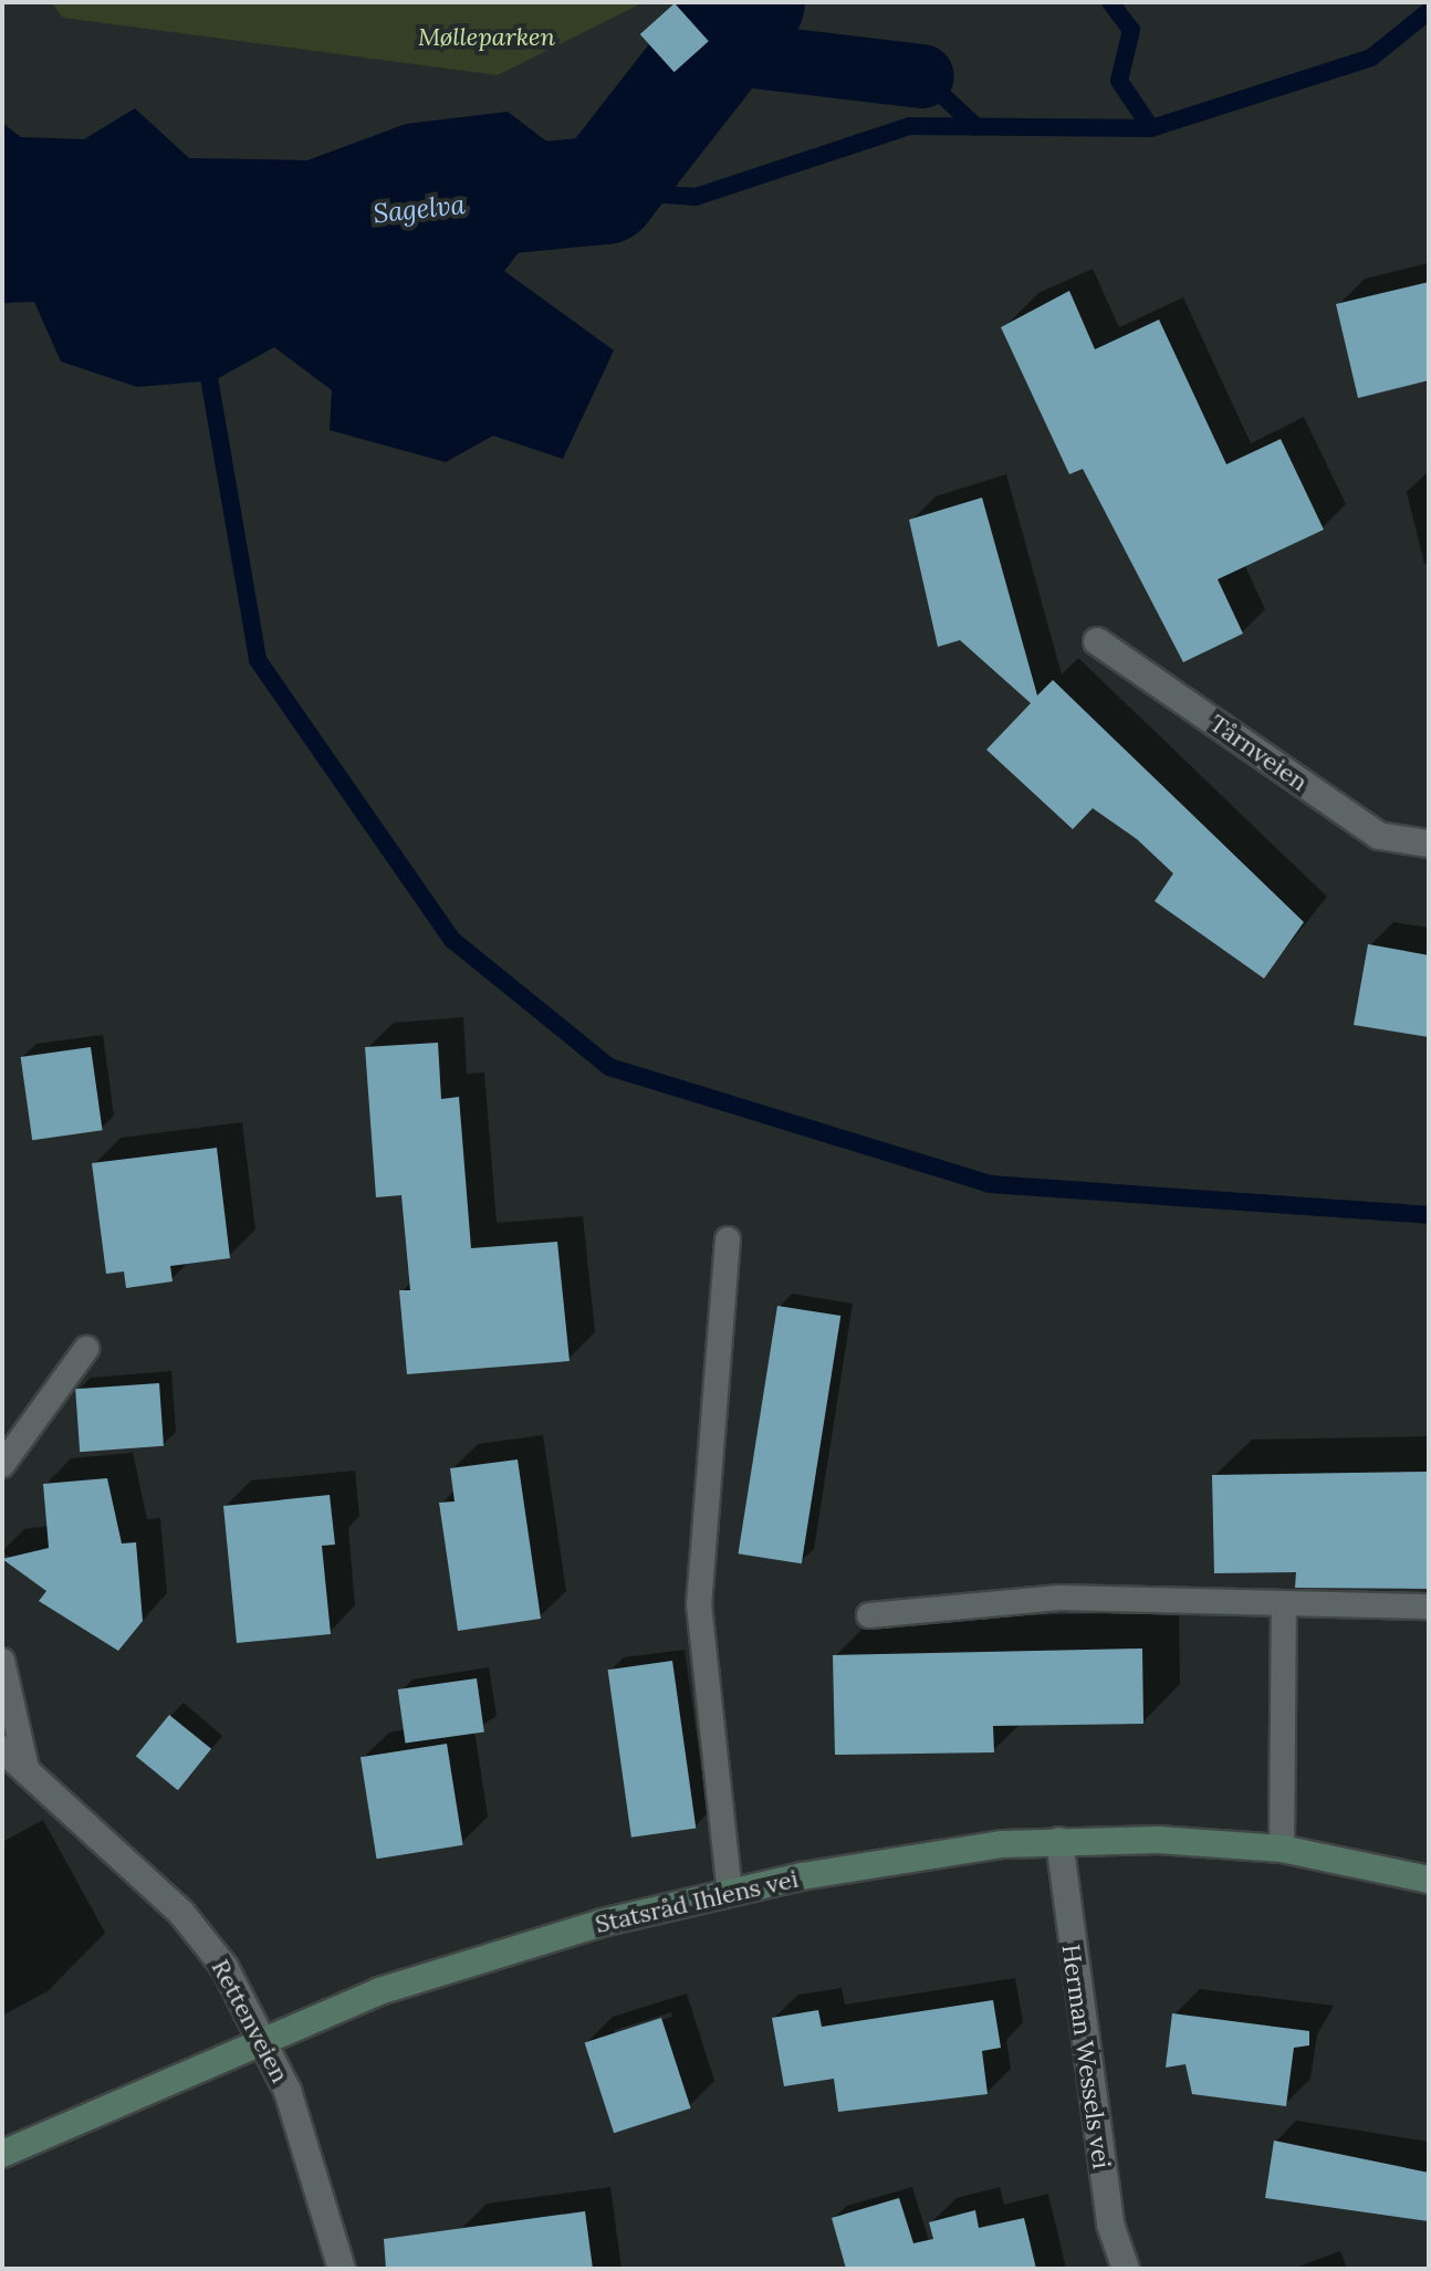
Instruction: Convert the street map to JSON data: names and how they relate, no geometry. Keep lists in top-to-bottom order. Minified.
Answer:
{"streets":{"street":["Tårnveien","Statsråd Ihlens vei","Rettenveien","Herman Wessels vei"]},"crossings":[["Statsråd Ihlens vei","Rettenveien"],["Statsråd Ihlens vei","Herman Wessels vei"]],"water":["Sagelva"],"parks":["Mølleparken"]}
